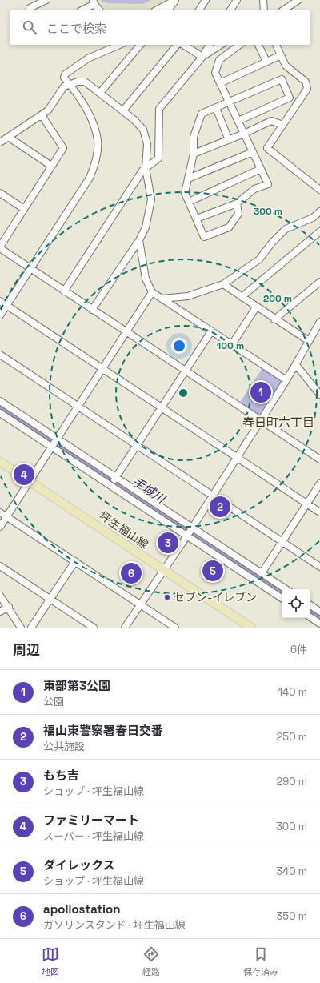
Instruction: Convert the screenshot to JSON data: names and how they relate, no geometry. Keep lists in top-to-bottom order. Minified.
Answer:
{"streets":{"main road":["坪生福山線"]},"districts":["春日町六丁目"],"water":["手城川"],"places":["セブン-イレブン"],"page":{"search":"ここで検索","pins":["1","4","2","3","5","6"],"heading":["周辺","6件"],"list":[{"mark":"1","name":"東部第3公園","note":"公園","value":"140 m"},{"mark":"2","name":"福山東警察署春日交番","note":"公共施設","value":"250 m"},{"mark":"3","name":"もち吉","note":"ショップ · 坪生福山線","value":"290 m"},{"mark":"4","name":"ファミリーマート","note":"スーパー · 坪生福山線","value":"300 m"},{"mark":"5","name":"ダイレックス","note":"ショップ · 坪生福山線","value":"340 m"},{"mark":"6","name":"apollostation","note":"ガソリンスタンド · 坪生福山線","value":"350 m"}],"nav":["地図","経路","保存済み"]},"rings":["300 m","200 m","100 m"]}
